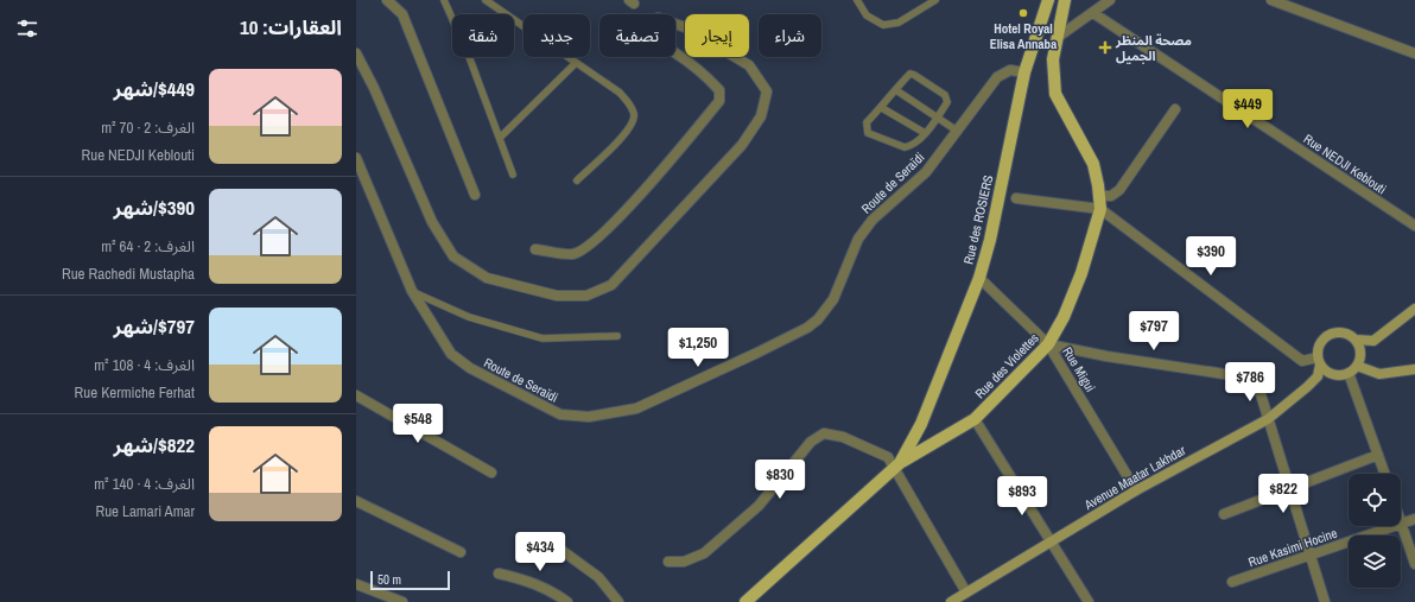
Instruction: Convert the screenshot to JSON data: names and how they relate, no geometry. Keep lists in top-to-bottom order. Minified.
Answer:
{"streets":{"main road":["Rue des ROSIERS","Rue des Violettes","Avenue Maatar Lakhdar"],"street":["Rue NEDJI Keblouti","Route de Seraïdi","Rue Migui","Rue Kasimi Hocine"]},"crossings":[["Route de Seraïdi","Rue des ROSIERS"],["Rue des ROSIERS","Rue des Violettes"],["Rue des ROSIERS","Rue Migui"],["Rue des Violettes","Rue Migui"],["Rue Migui","Avenue Maatar Lakhdar"]],"places":{"other":["Hotel Royal Elisa Annaba"],"health":["مصحة المنظر الجميل"]},"scale_bar":"50 m","page":{"heading":"العقارات: 10","chip":["شراء","إيجار","تصفية","جديد","شقة"],"list":[{"name":"$449/شهر","note":"الغرف: 2 · 70 m² · Rue NEDJI Keblouti"},{"name":"$390/شهر","note":"الغرف: 2 · 64 m² · Rue Rachedi Mustapha"},{"name":"$797/شهر","note":"الغرف: 4 · 108 m² · Rue Kermiche Ferhat"},{"name":"$822/شهر","note":"الغرف: 4 · 140 m² · Rue Lamari Amar"}],"price":["$449","$390","$797","$1,250","$786","$548","$830","$822","$893","$434"],"scale":"50 m"}}
